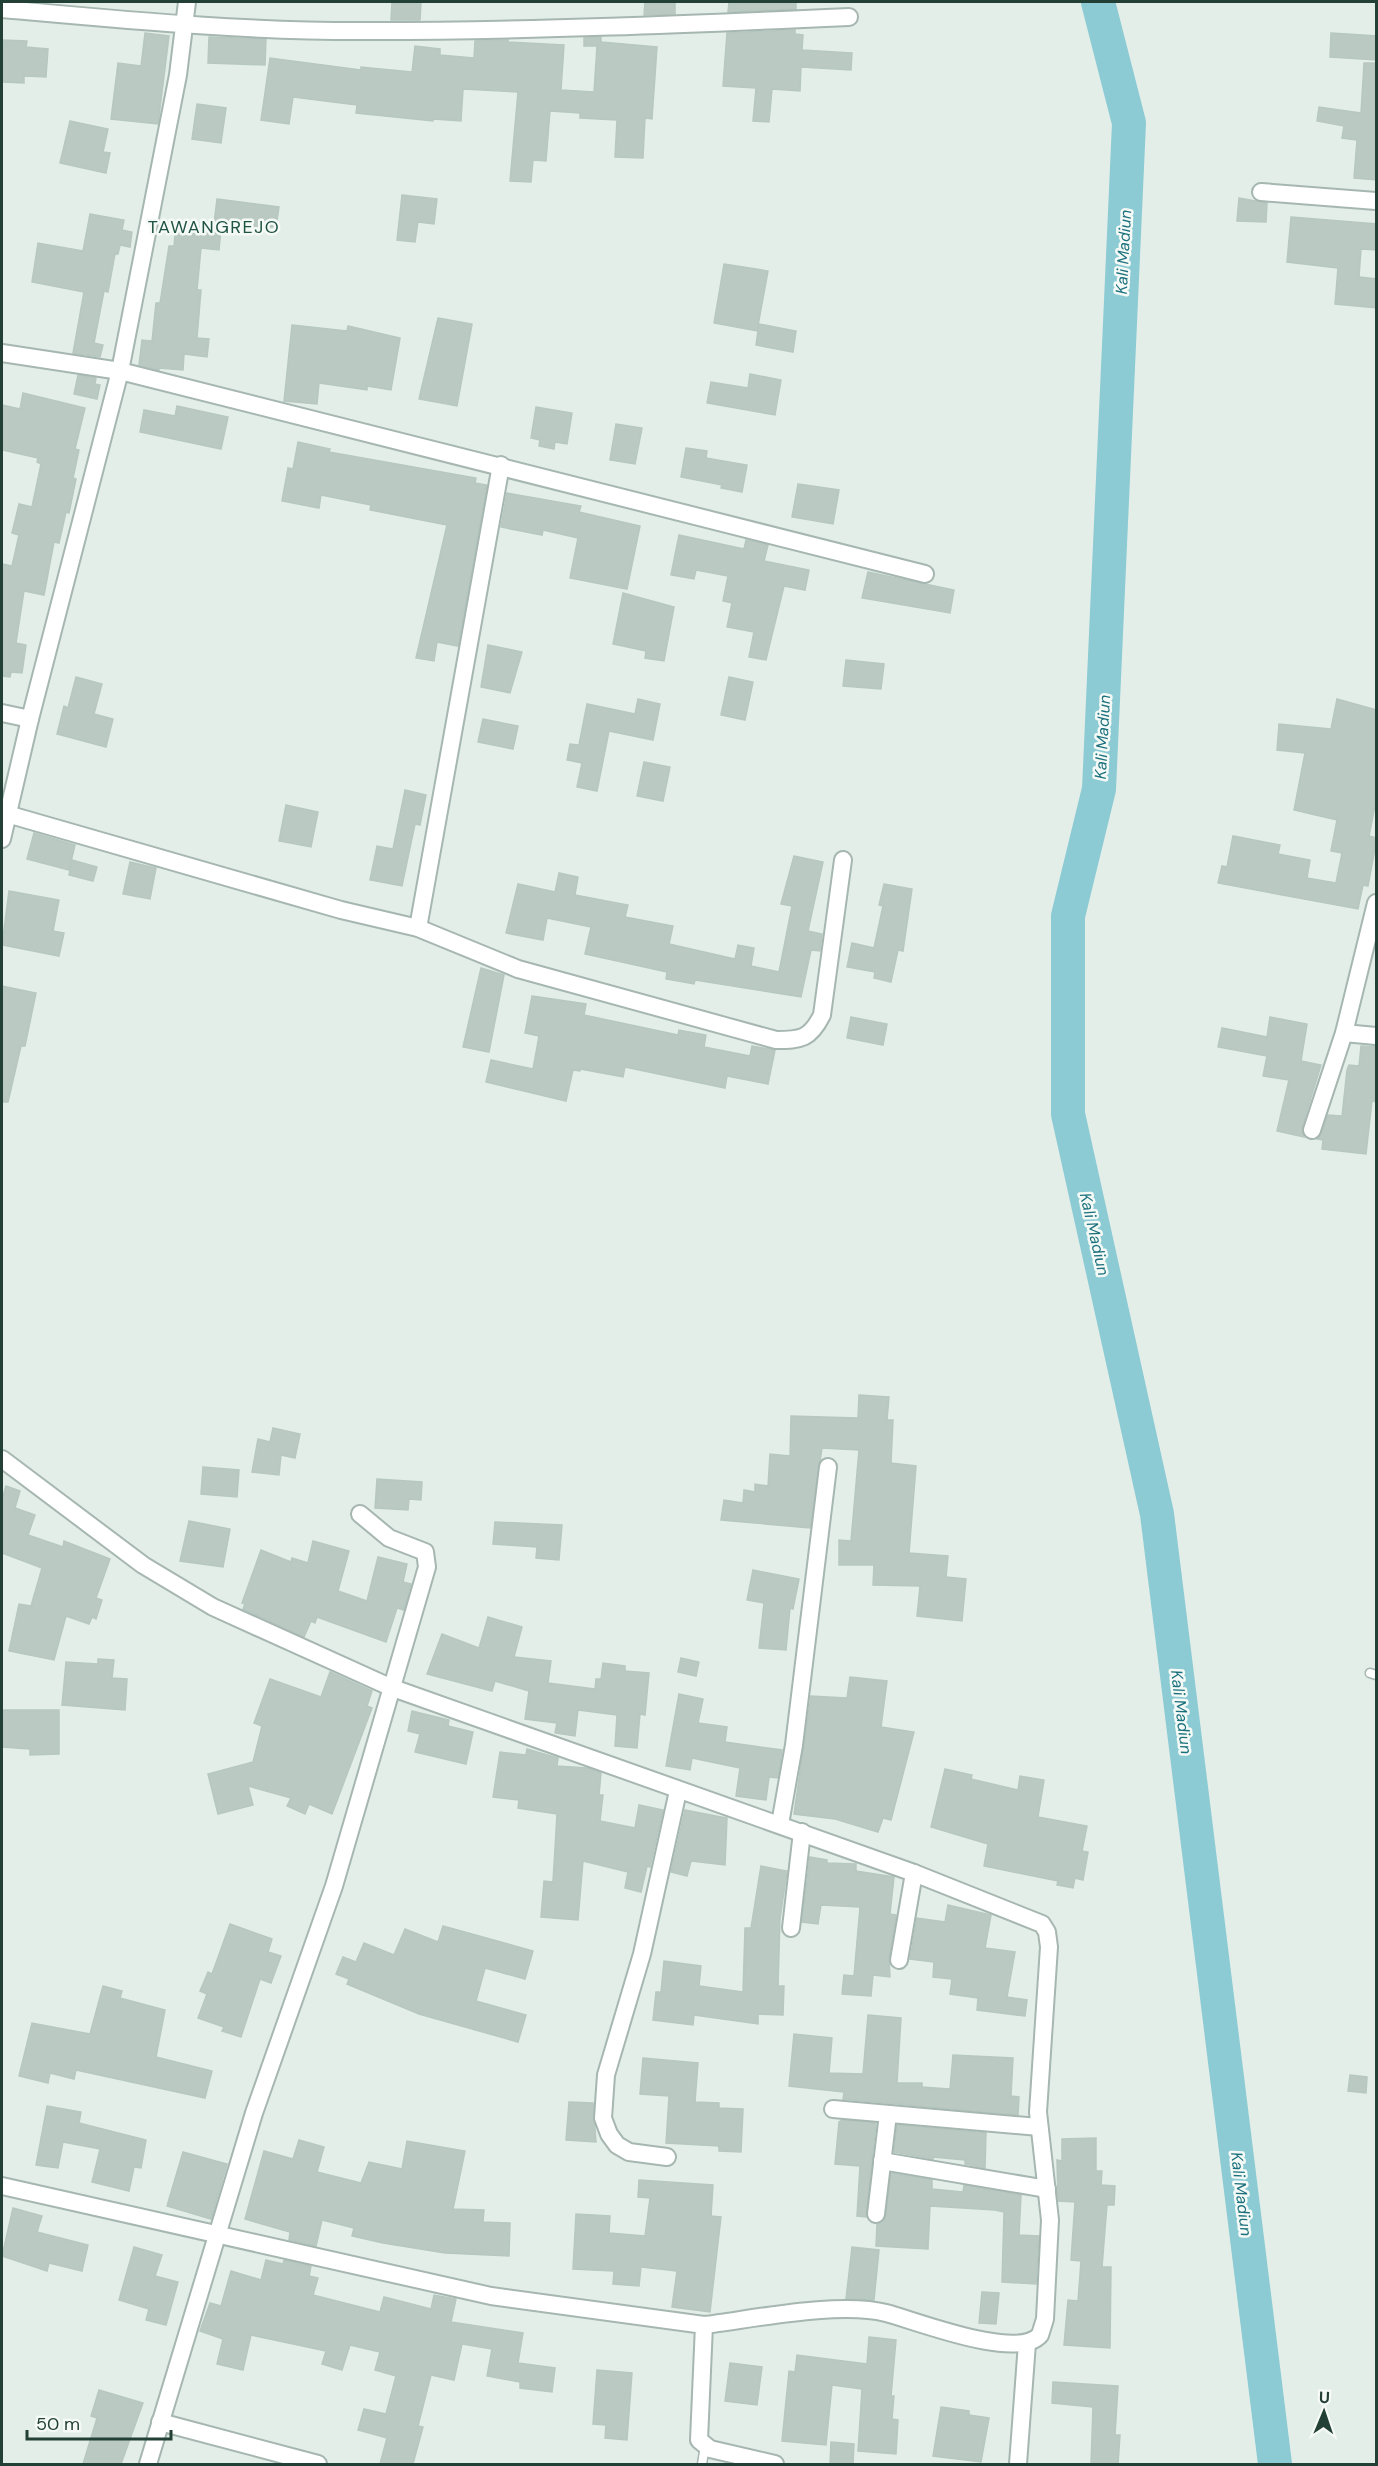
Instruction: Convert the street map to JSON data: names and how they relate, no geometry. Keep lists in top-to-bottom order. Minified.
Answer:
{"districts":["TAWANGREJO"],"water":["Kali Madiun"],"scale_bar":"50 m","north":"top"}
